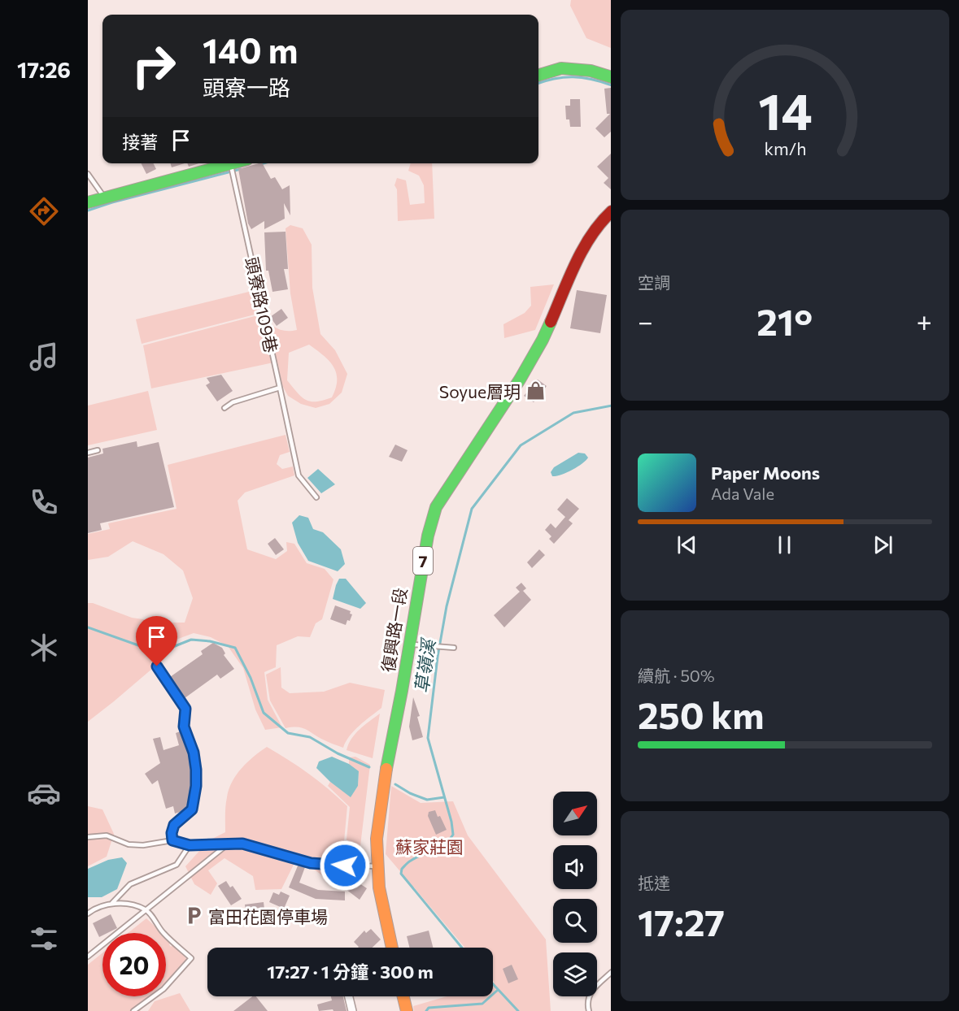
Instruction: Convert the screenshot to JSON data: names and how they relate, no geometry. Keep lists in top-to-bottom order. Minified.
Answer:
{"streets":{"main road":["7","復興路一段"],"lane":["頭寮路109巷"]},"water":["草嶺溪"],"parks":["蘇家莊園"],"places":{"shop":["Soyue層玥"],"parking":["富田花園停車場"]},"north":"top right","page":{"tabs":"17:26","turn":["140 m","頭寮一路"],"then":"接著","tile":["空調",["續航 · 50%","250 km"],["抵達","17:27"]],"heat":["−","21°","+"],"song":["Paper Moons","Ada Vale"],"limit":"20","trip":"17:27 · 1 分鐘 · 300 m","gauge":["14","km/h"]}}
